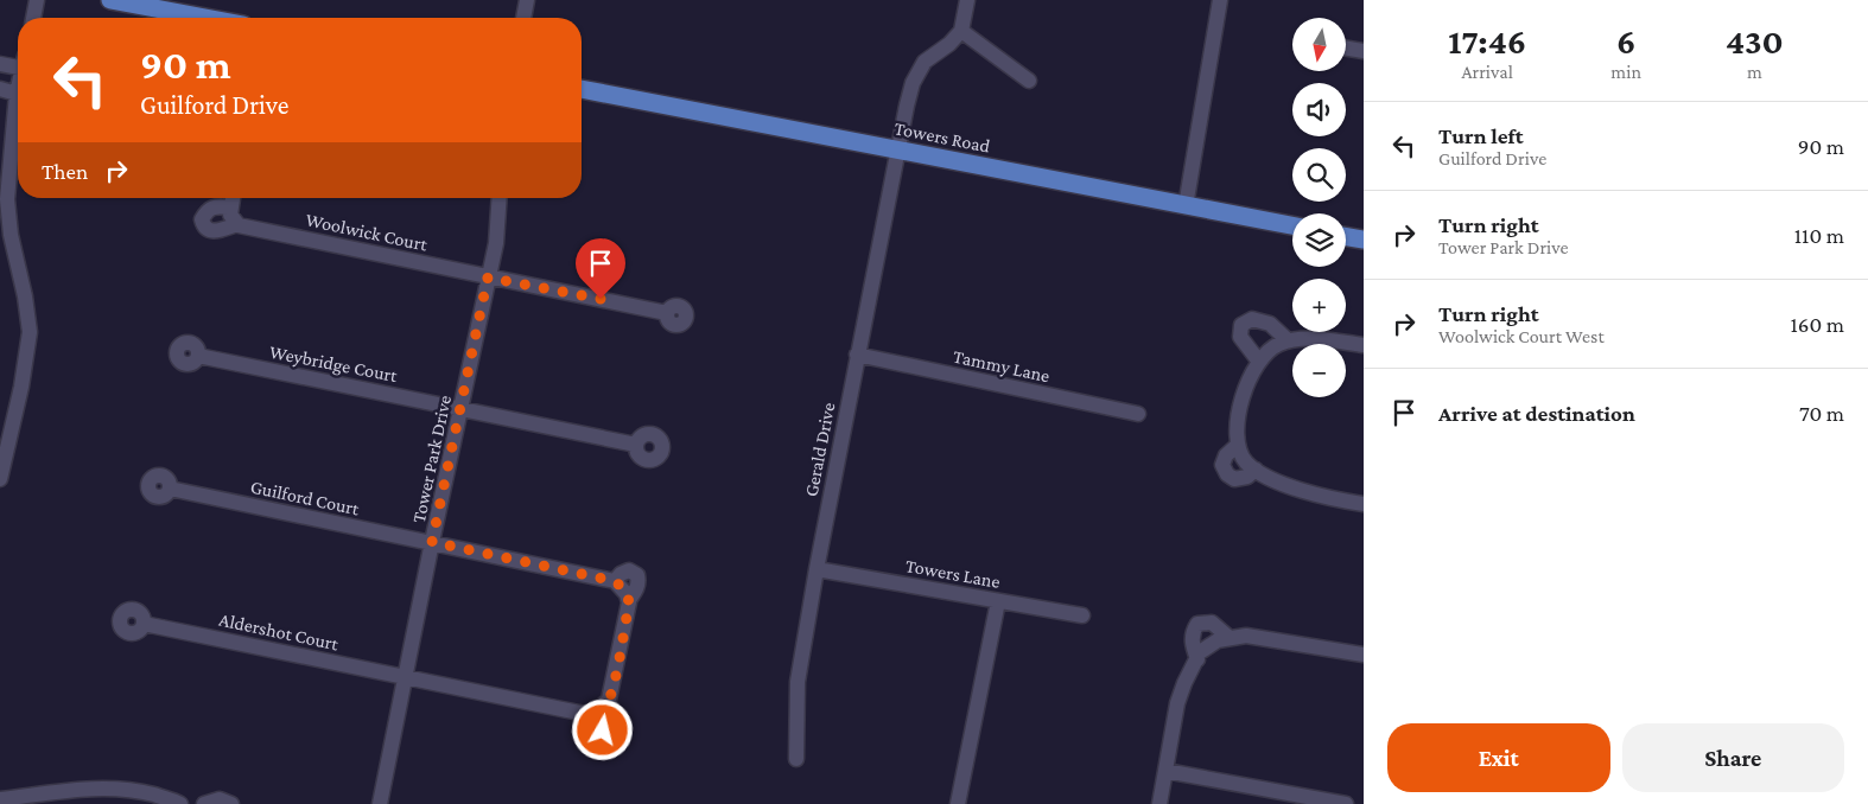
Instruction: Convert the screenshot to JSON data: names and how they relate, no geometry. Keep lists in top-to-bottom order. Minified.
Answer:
{"streets":{"main road":["Towers Road"],"street":["Woolwick Court","Weybridge Court","Tammy Lane","Gerald Drive","Tower Park Drive","Guilford Court","Towers Lane","Aldershot Court"]},"crossings":[["Towers Road","Gerald Drive"],["Woolwick Court","Tower Park Drive"],["Weybridge Court","Tower Park Drive"],["Tammy Lane","Gerald Drive"],["Gerald Drive","Towers Lane"],["Tower Park Drive","Guilford Court"],["Tower Park Drive","Aldershot Court"],["Guilford Court","Aldershot Court"]],"north":"bottom","page":{"eta":["17:46","Arrival","6","min","430","m"],"map_buttons":["+","−"],"turn":["90 m","Guilford Drive"],"list":[{"name":"Turn left","note":"Guilford Drive","value":"90 m"},{"name":"Turn right","note":"Tower Park Drive","value":"110 m"},{"name":"Turn right","note":"Woolwick Court West","value":"160 m"},{"name":"Arrive at destination","value":"70 m"}],"then":"Then","buttons":["Exit","Share"]}}
